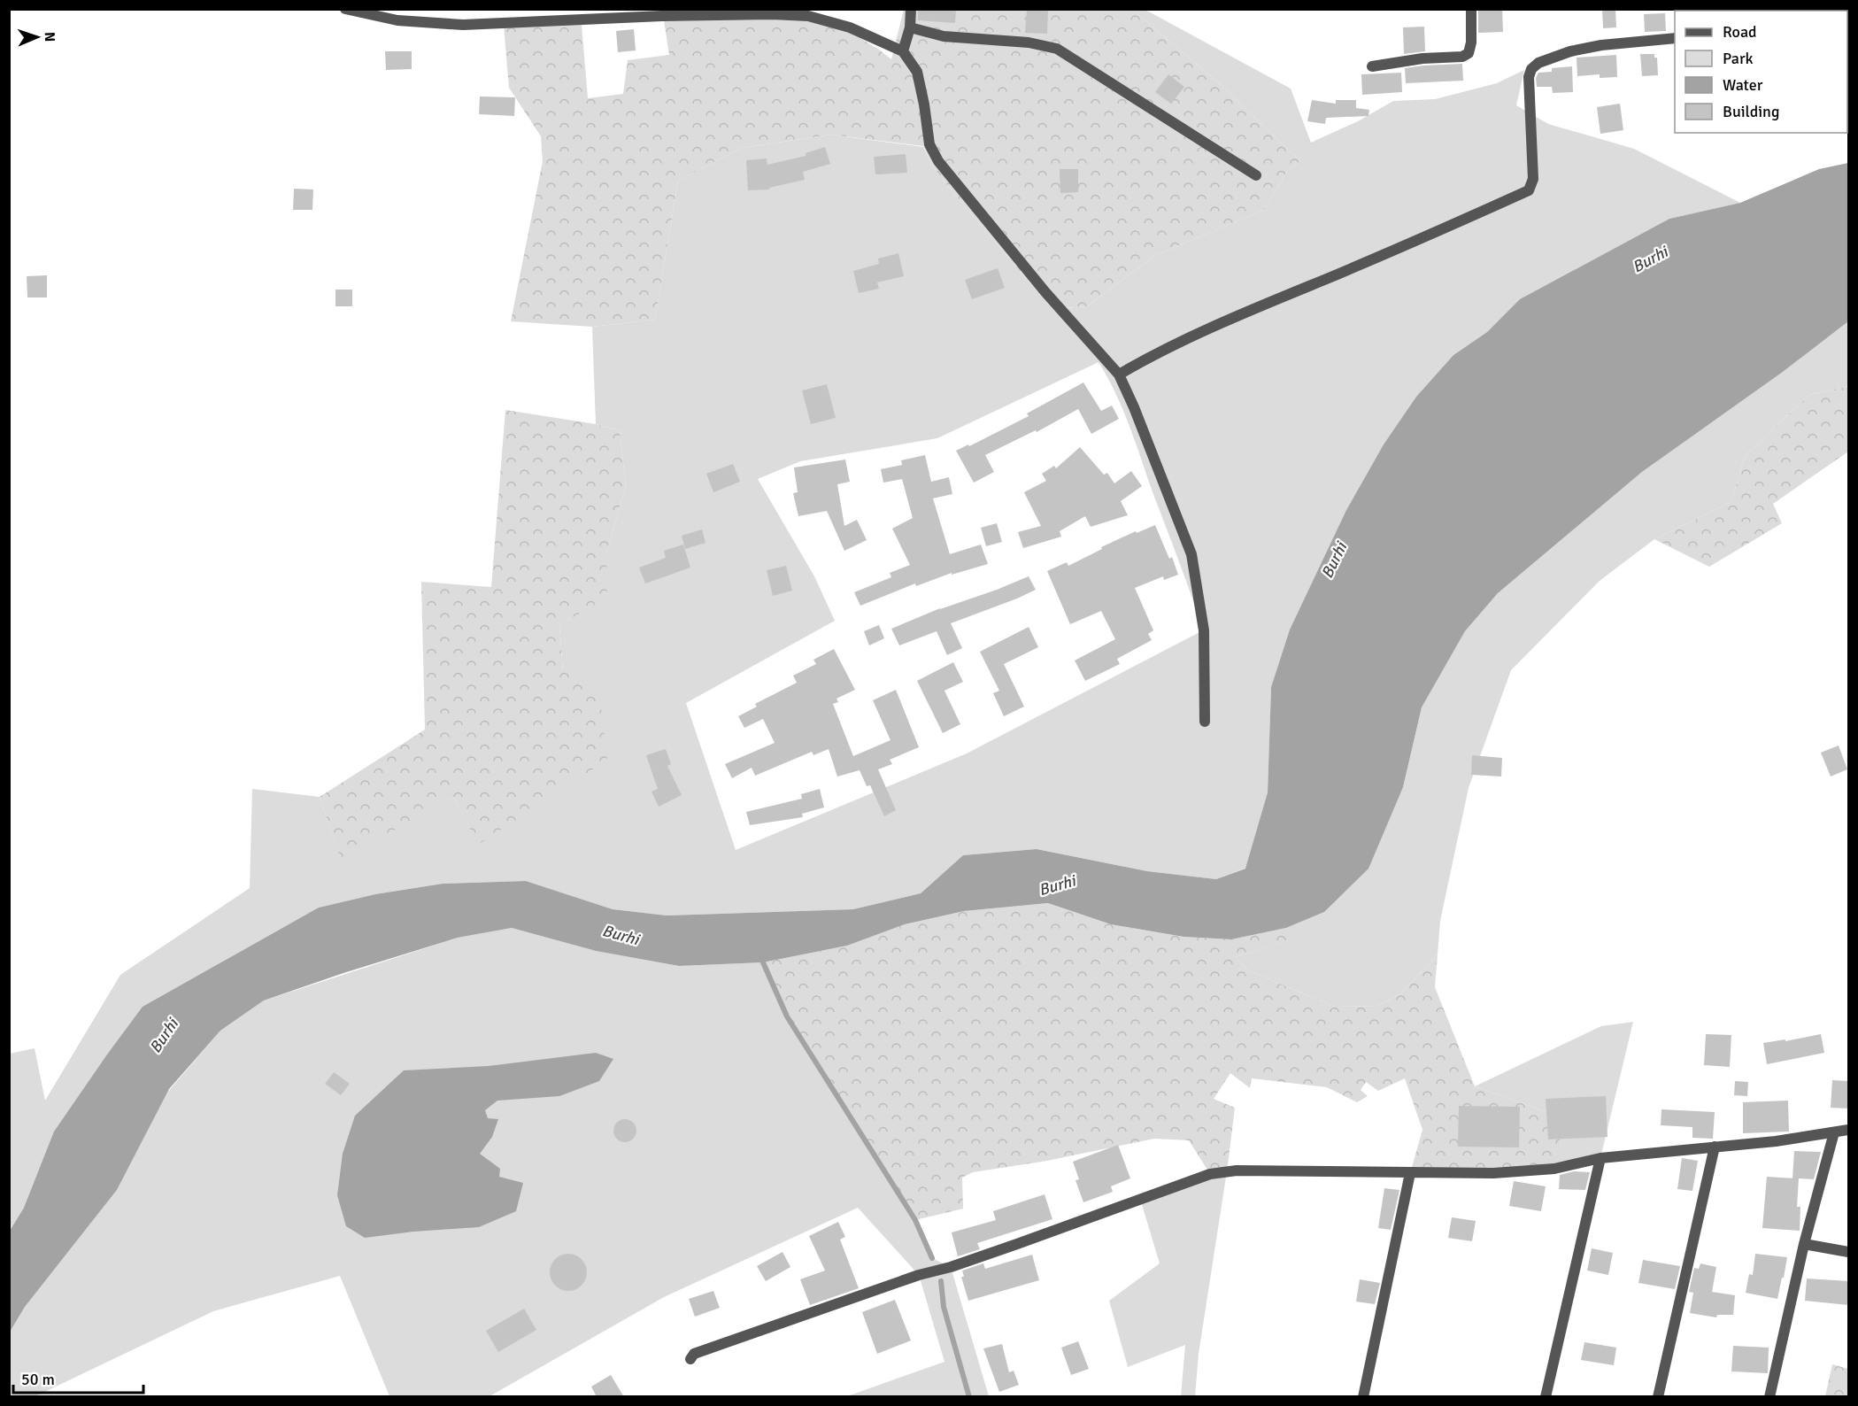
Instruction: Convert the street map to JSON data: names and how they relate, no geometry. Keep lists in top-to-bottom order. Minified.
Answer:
{"water":["Burhi"],"legend":["Road","Park","Water","Building"],"scale_bar":"50 m","north":"right"}
